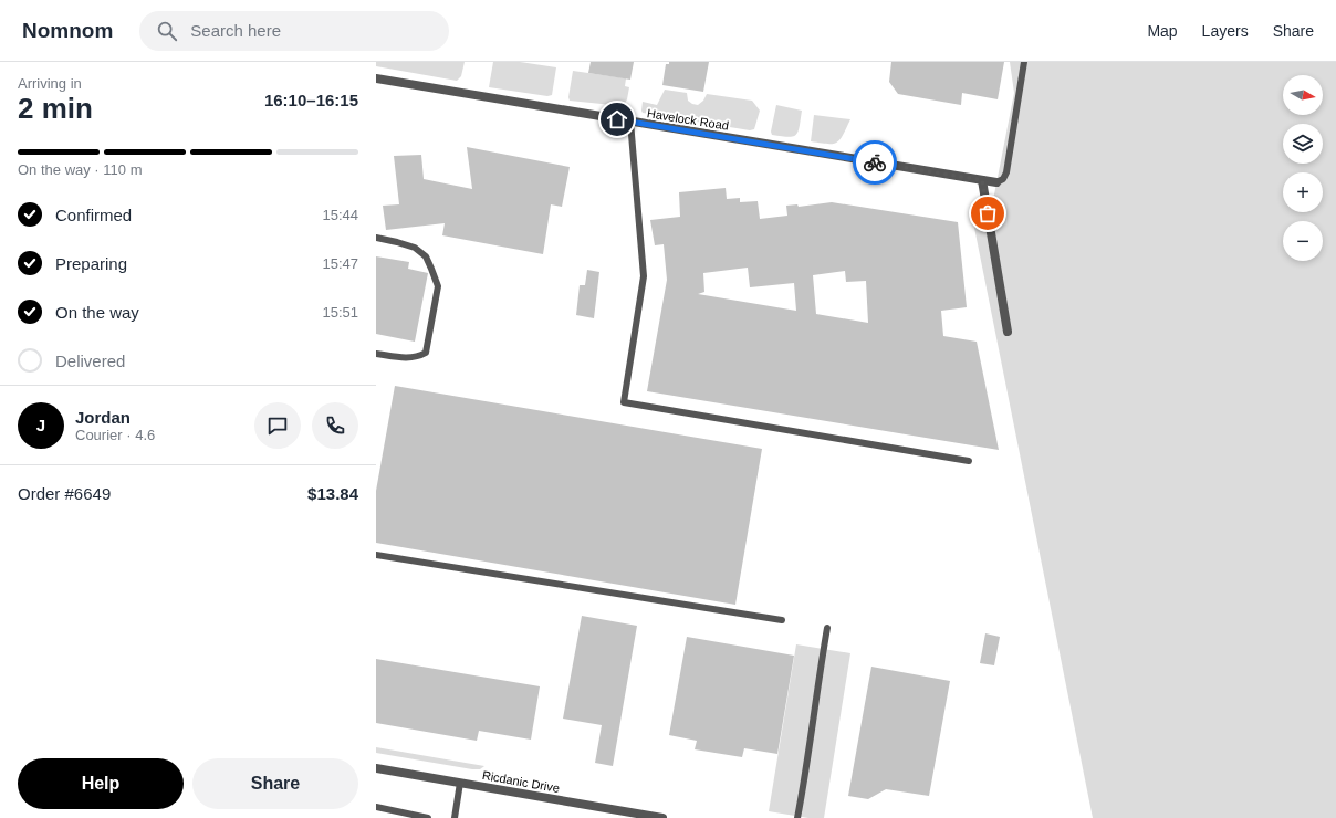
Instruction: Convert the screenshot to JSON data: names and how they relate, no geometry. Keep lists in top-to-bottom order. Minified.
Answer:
{"streets":{"street":["Havelock Road","Ricdanic Drive"]},"north":"right","page":{"header":"Nomnom","search":"Search here","nav":["Map","Layers","Share"],"heading":["2 min","Arriving in","16:10–16:15"],"panel":["Jordan","Courier · 4.6","Order #6649","$13.84"],"map_buttons":["+","−"],"bar":"On the way · 110 m","list":[["Confirmed","15:44"],["Preparing","15:47"],["On the way","15:51"],"Delivered"],"round":"J","buttons":["Help","Share"]}}
